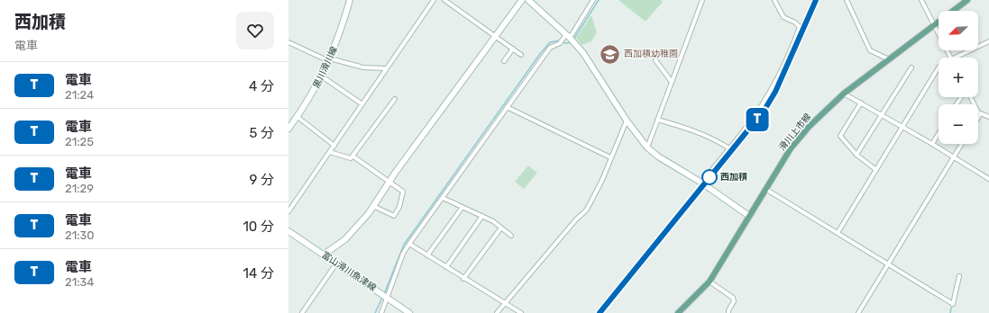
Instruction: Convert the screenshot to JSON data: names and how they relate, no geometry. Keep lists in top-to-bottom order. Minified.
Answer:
{"streets":{"main road":["滑川上市線"],"street":["黒川滑川線","富山滑川魚津線"]},"places":{"school or university":["西加積幼稚園"],"other":["西加積"]},"north":"bottom left","page":{"heading":["西加積","電車"],"on_map":"T","map_buttons":["+","−"],"list":[{"mark":"T","name":"電車","note":"21:24","value":"4 分"},{"mark":"T","name":"電車","note":"21:25","value":"5 分"},{"mark":"T","name":"電車","note":"21:29","value":"9 分"},{"mark":"T","name":"電車","note":"21:30","value":"10 分"},{"mark":"T","name":"電車","note":"21:34","value":"14 分"}]}}
